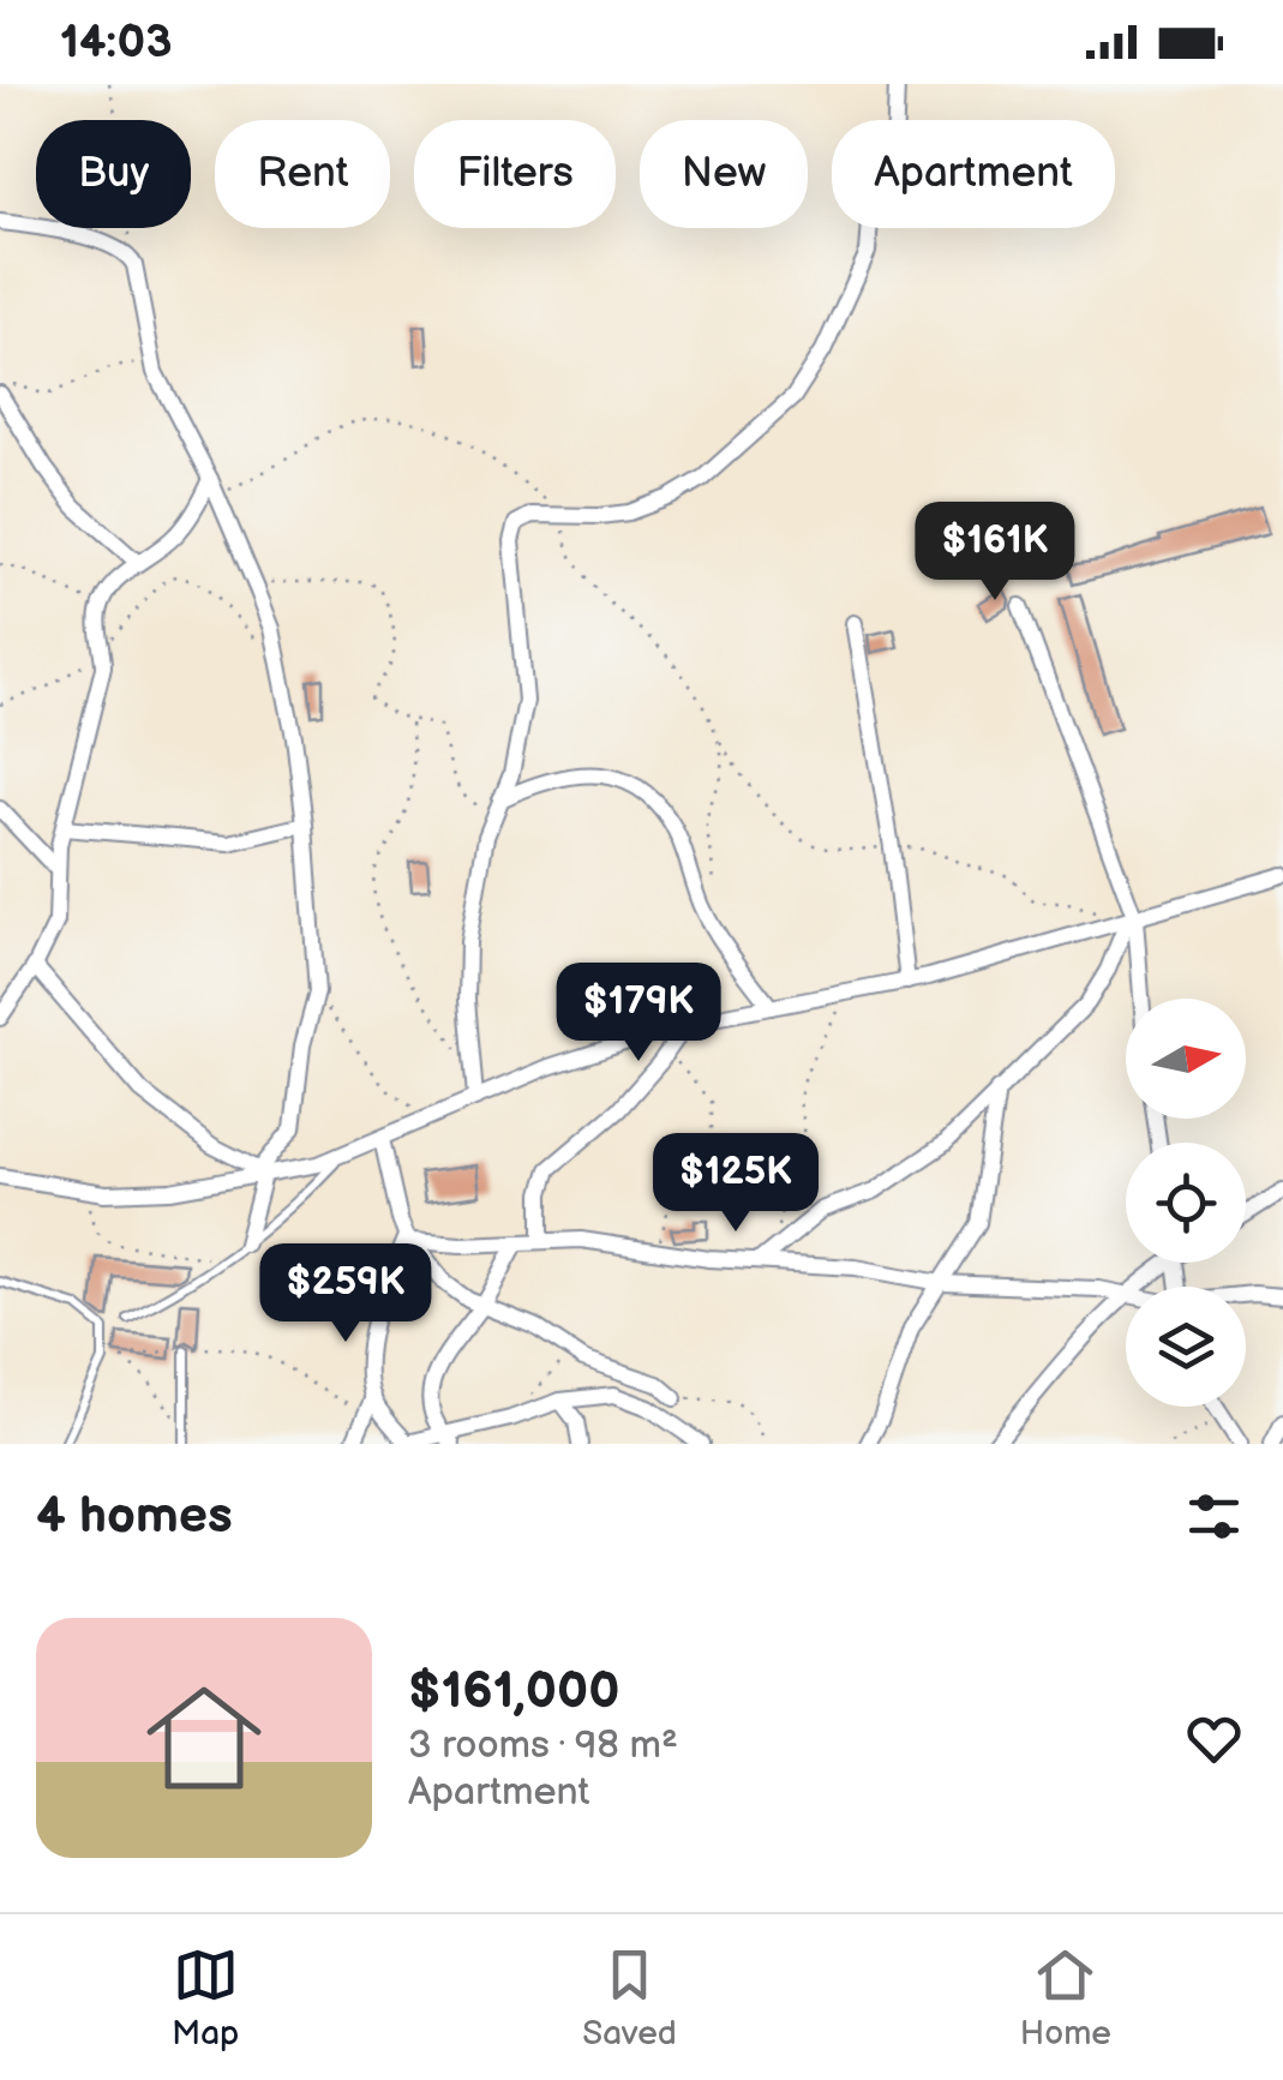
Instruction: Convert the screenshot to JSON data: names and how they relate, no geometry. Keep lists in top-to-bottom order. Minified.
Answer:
{"north":"right","page":{"status":"14:03","chip":["Buy","Rent","Filters","New","Apartment"],"price":["$161K","$179K","$125K","$259K"],"heading":"4 homes","list":[{"name":"$161,000","note":"3 rooms · 98 m² · Apartment"}],"tabs":["Map","Saved","Home"]}}
